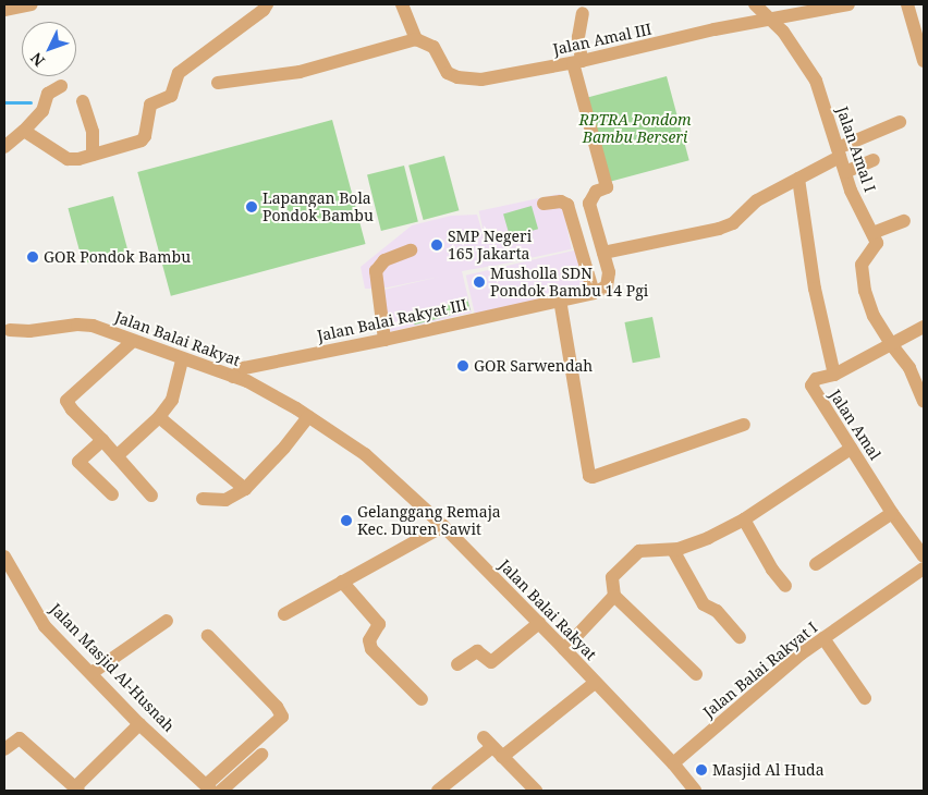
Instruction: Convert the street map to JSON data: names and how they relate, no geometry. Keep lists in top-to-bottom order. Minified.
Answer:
{"streets":{"street":["Jalan Amal III","Jalan Amal I","Jalan Balai Rakyat III","Jalan Balai Rakyat","Jalan Amal","Jalan Masjid Al-Husnah","Jalan Balai Rakyat I"]},"crossings":[["Jalan Amal III","Jalan Amal I"],["Jalan Balai Rakyat III","Jalan Balai Rakyat"],["Jalan Balai Rakyat","Jalan Balai Rakyat I"]],"parks":["RPTRA Pondom Bambu Berseri"],"places":["Lapangan Bola Pondok Bambu","SMP Negeri 165 Jakarta","GOR Pondok Bambu","Musholla SDN Pondok Bambu 14 Pgi","GOR Sarwendah","Gelanggang Remaja Kec. Duren Sawit","Masjid Al Huda"],"north":"bottom left"}
